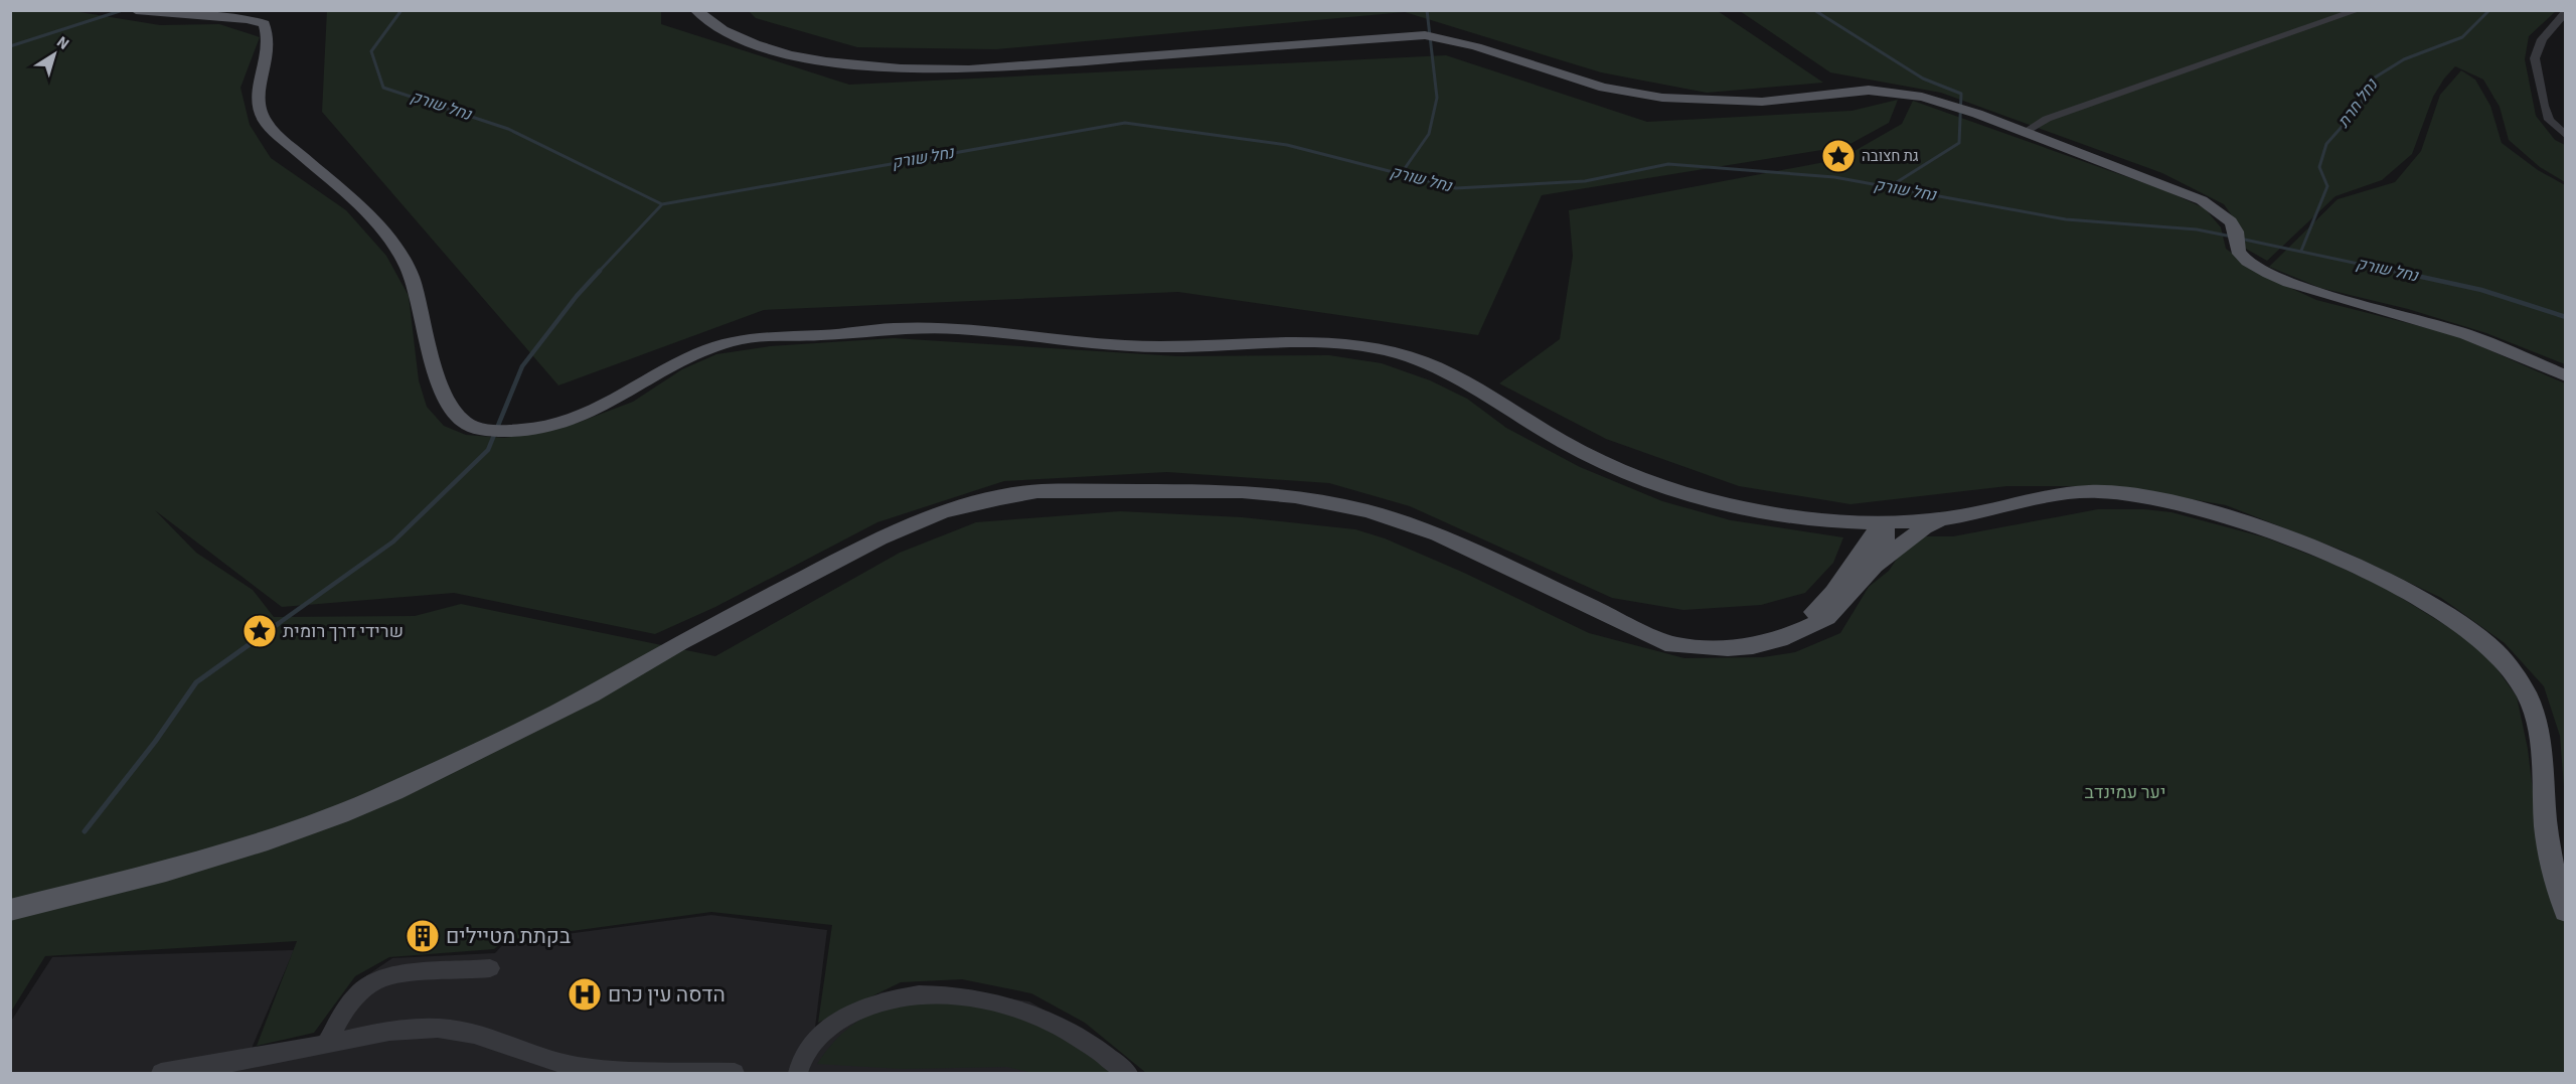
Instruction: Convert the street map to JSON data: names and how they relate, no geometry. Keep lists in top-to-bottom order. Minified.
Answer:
{"water":["נחל חרת","נחל שורק"],"parks":["יער עמינדב"],"places":{"place":["גת חצובה","שרידי דרך רומית"],"building":["בקתת מטיילים"],"hospital":["הדסה עין כרם"]},"north":"top right"}
